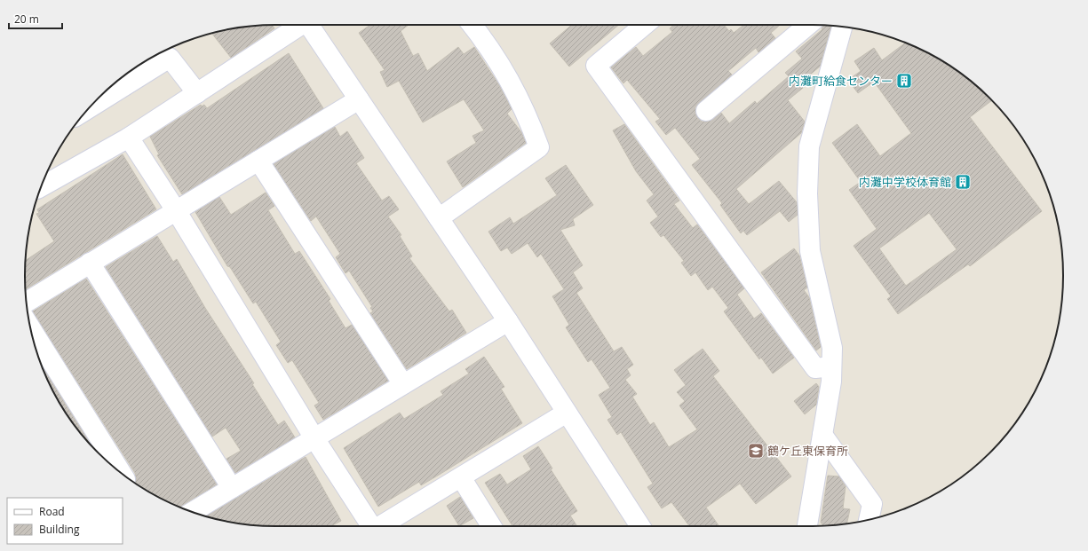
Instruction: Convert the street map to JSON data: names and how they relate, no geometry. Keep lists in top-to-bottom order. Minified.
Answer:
{"places":{"building":["内灘町給食センター","内灘中学校体育館"],"school or university":["鶴ケ丘東保育所"]},"legend":["Road","Building"],"scale_bar":"20 m"}
